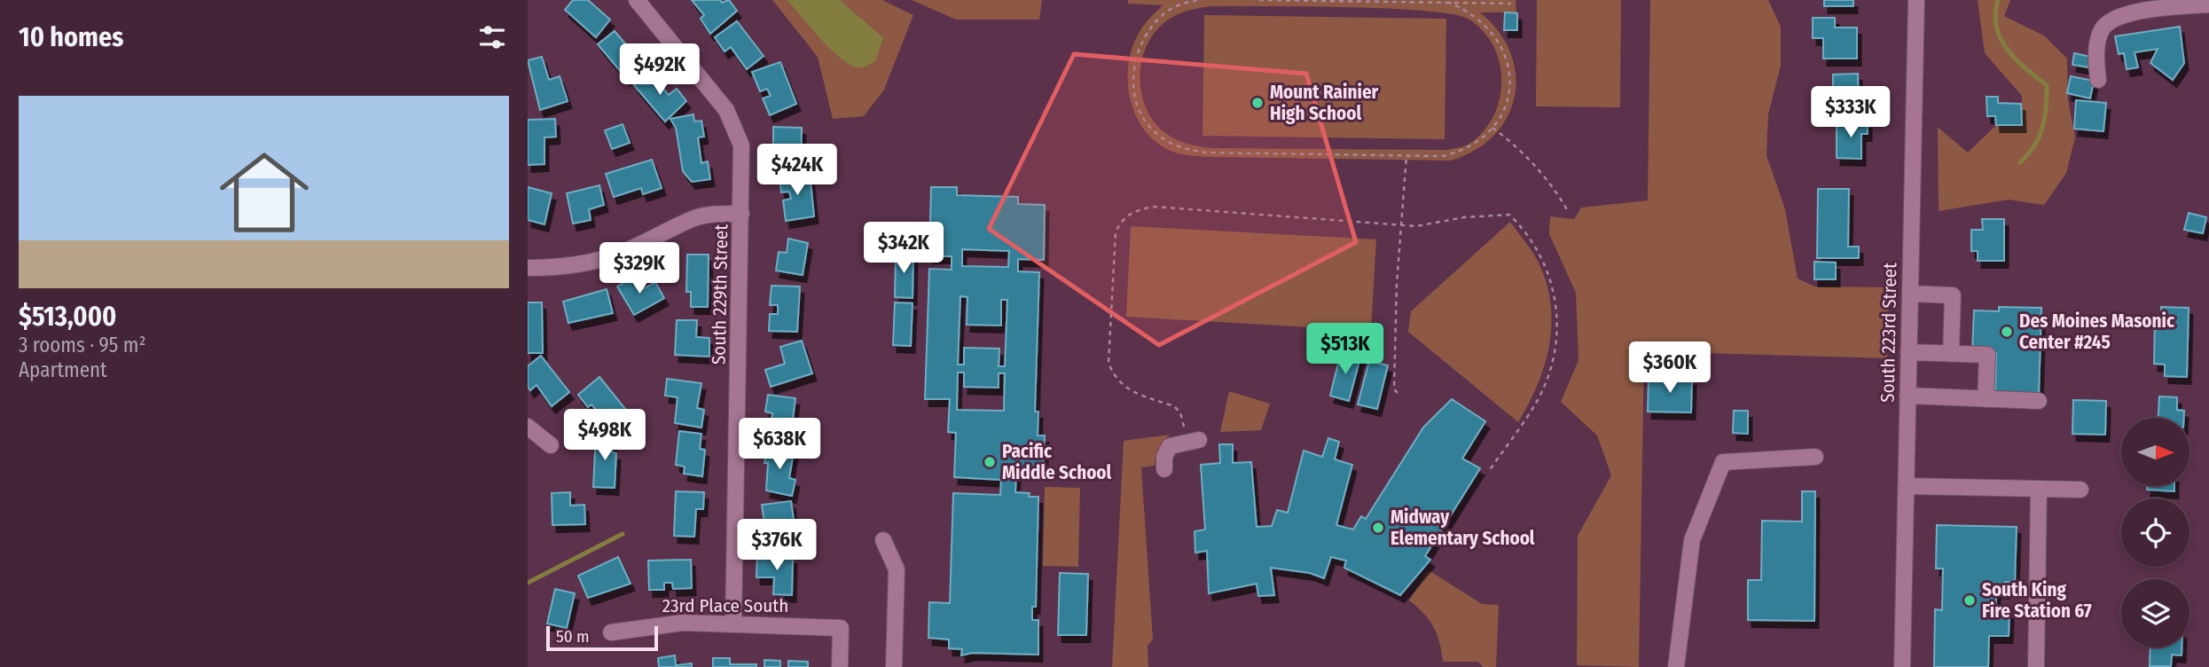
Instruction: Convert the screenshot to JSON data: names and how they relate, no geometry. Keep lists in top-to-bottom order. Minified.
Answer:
{"streets":{"street":["South 229th Street","South 223rd Street","23rd Place South"]},"crossings":[["South 229th Street","23rd Place South"]],"places":["Mount Rainier High School","Des Moines Masonic Center #245","Pacific Middle School","Midway Elementary School","South King Fire Station 67"],"scale_bar":"50 m","north":"right","page":{"heading":"10 homes","price":["$492K","$333K","$424K","$342K","$329K","$513K","$360K","$498K","$638K","$376K"],"list":[{"name":"$513,000","note":"3 rooms · 95 m² · Apartment"}],"scale":"50 m"}}
